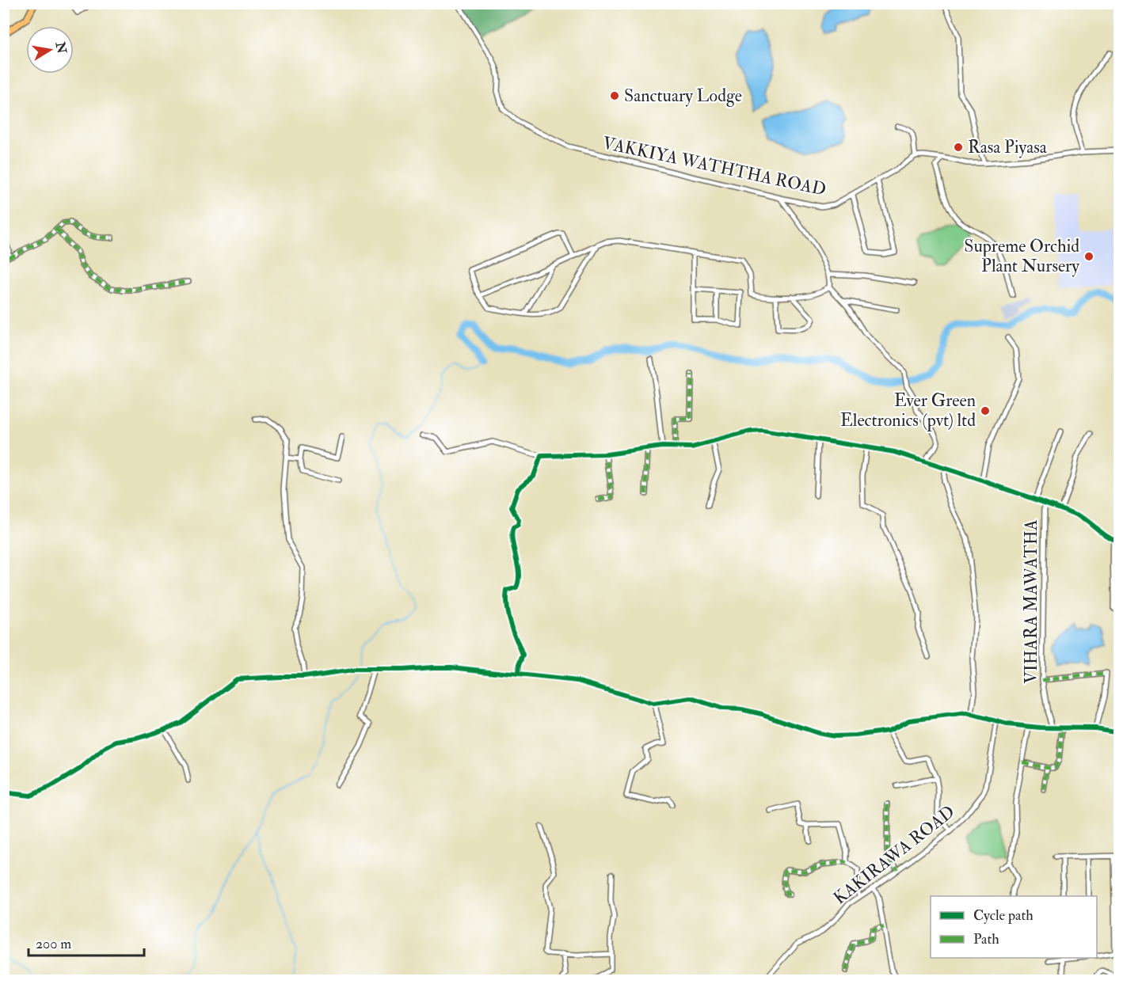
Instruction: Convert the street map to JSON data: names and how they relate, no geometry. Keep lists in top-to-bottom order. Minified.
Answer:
{"streets":{"street":["VAKKIYA WATHTHA ROAD","VIHARA MAWATHA","KAKIRAWA ROAD"]},"places":["Sanctuary Lodge","Rasa Piyasa","Supreme Orchid Plant Nursery","Ever Green Electronics (pvt) ltd"],"legend":["Cycle path","Path"],"scale_bar":"200 m","north":"right"}
